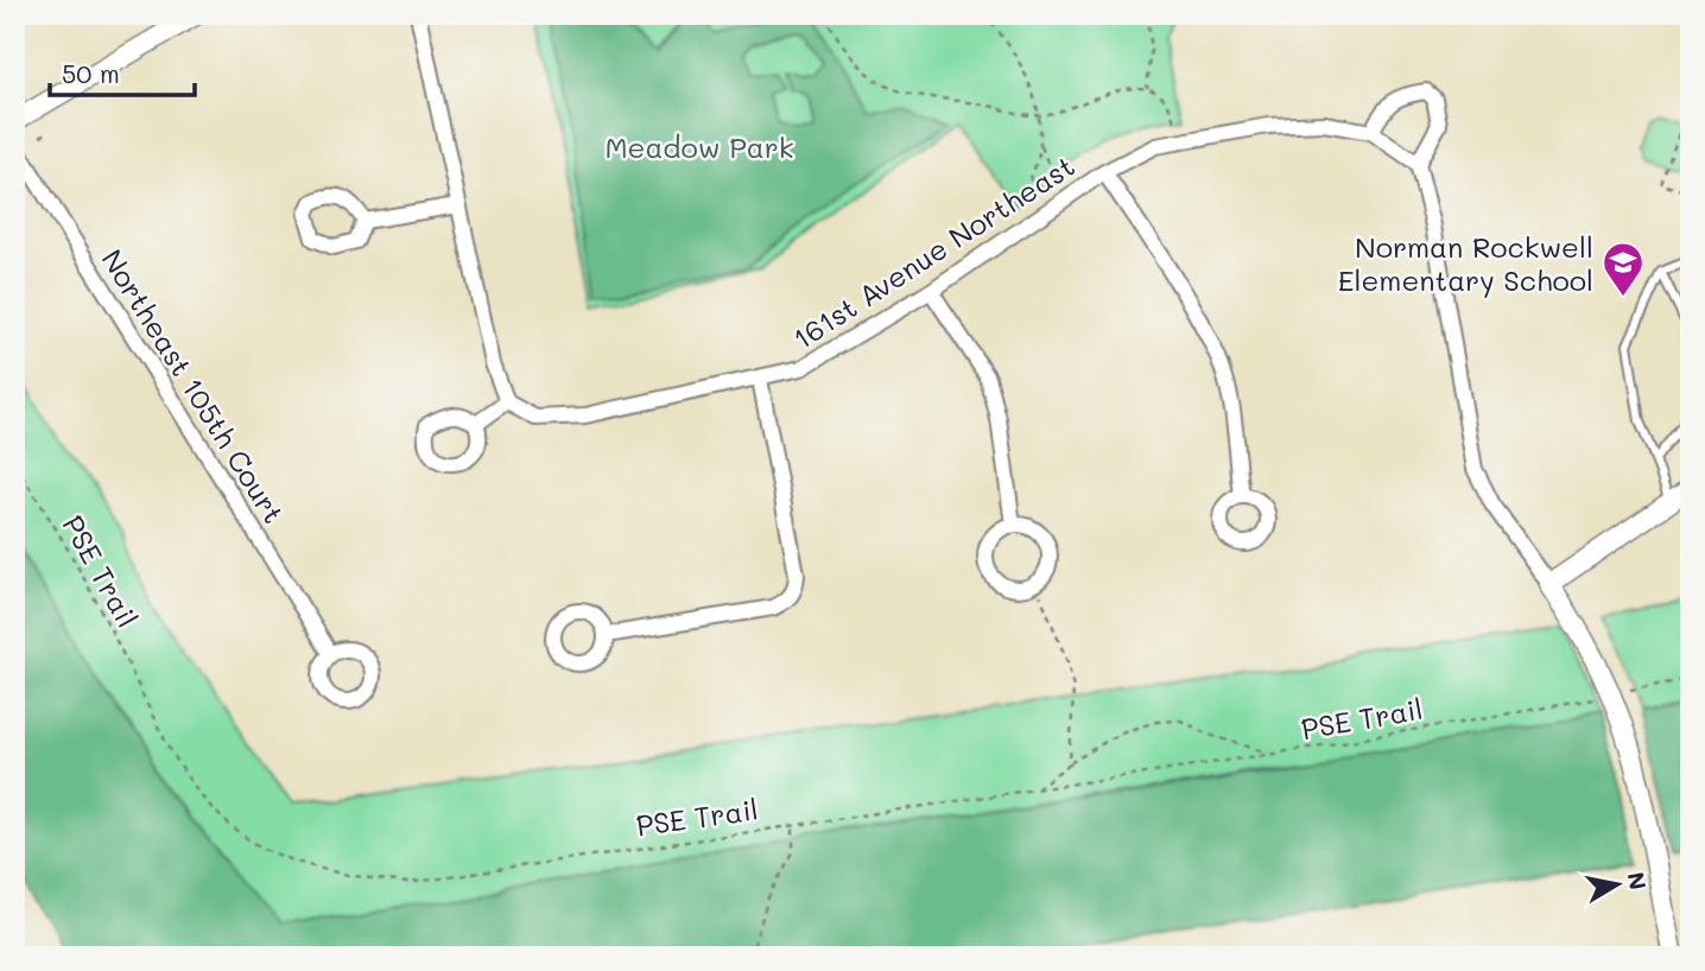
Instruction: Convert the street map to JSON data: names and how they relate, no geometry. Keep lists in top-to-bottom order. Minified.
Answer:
{"streets":{"street":["161st Avenue Northeast","Northeast 105th Court"],"path":["PSE Trail"]},"parks":["Meadow Park"],"places":{"school or university":["Norman Rockwell Elementary School"]},"scale_bar":"50 m","north":"right"}
